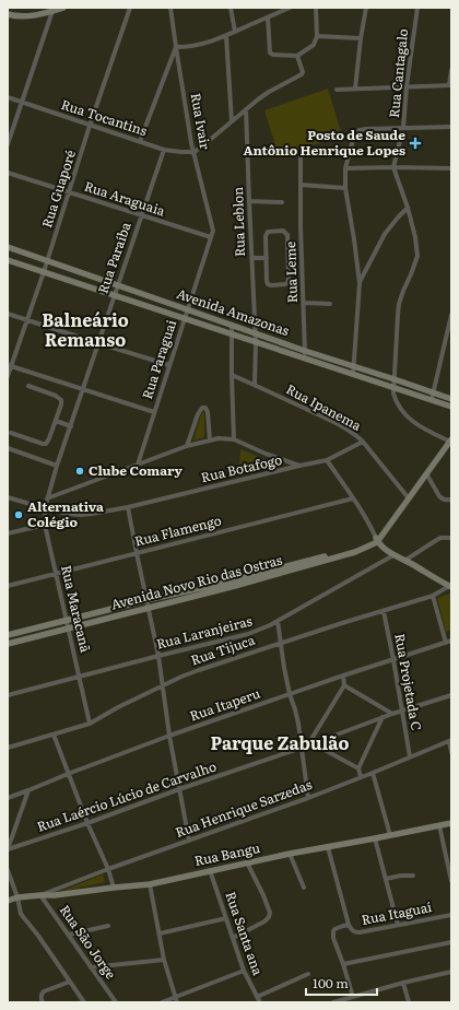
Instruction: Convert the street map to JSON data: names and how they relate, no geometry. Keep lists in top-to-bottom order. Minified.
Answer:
{"streets":{"street":["Rua Cantagalo","Rua Tocantins","Rua Ivair","Rua Guaporé","Rua Araguaia","Rua Leblon","Rua Paraíba","Rua Leme","Avenida Amazonas","Rua Paraguai","Rua Ipanema","Rua Botafogo","Rua Flamengo","Avenida Novo Rio das Ostras","Rua Maracanã","Rua Laranjeiras","Rua Tijuca","Rua Projetada C","Rua Itaperu","Rua Laércio Lúcio de Carvalho","Rua Henrique Sarzedas","Rua Bangu","Rua Itaguaí","Rua Santa ana","Rua São Jorge"]},"crossings":[["Rua Tocantins","Rua Ivair"],["Rua Tocantins","Rua Guaporé"],["Rua Tocantins","Rua Paraíba"],["Rua Ivair","Rua Araguaia"],["Rua Ivair","Rua Paraguai"],["Rua Guaporé","Rua Araguaia"],["Rua Guaporé","Avenida Amazonas"],["Rua Araguaia","Rua Paraíba"],["Rua Araguaia","Rua Paraguai"],["Rua Leblon","Avenida Amazonas"],["Rua Paraíba","Avenida Amazonas"],["Rua Paraíba","Rua Maracanã"],["Rua Leme","Avenida Amazonas"],["Avenida Amazonas","Rua Paraguai"],["Rua Ipanema","Rua Botafogo"],["Rua Ipanema","Avenida Novo Rio das Ostras"],["Rua Botafogo","Rua Maracanã"],["Rua Flamengo","Rua Maracanã"],["Avenida Novo Rio das Ostras","Rua Maracanã"],["Rua Maracanã","Rua Laranjeiras"],["Rua Maracanã","Rua Tijuca"],["Rua Tijuca","Rua Projetada C"],["Rua Projetada C","Rua Itaperu"],["Rua Projetada C","Rua Laércio Lúcio de Carvalho"],["Rua Projetada C","Rua Henrique Sarzedas"],["Rua Henrique Sarzedas","Rua Bangu"],["Rua Henrique Sarzedas","Rua São Jorge"],["Rua Bangu","Rua Santa ana"],["Rua Bangu","Rua São Jorge"]],"districts":["Balneário Remanso","Parque Zabulão"],"places":{"health":["Posto de Saude Antônio Henrique Lopes"],"other":["Clube Comary","Alternativa Colégio"]},"scale_bar":"100 m"}
